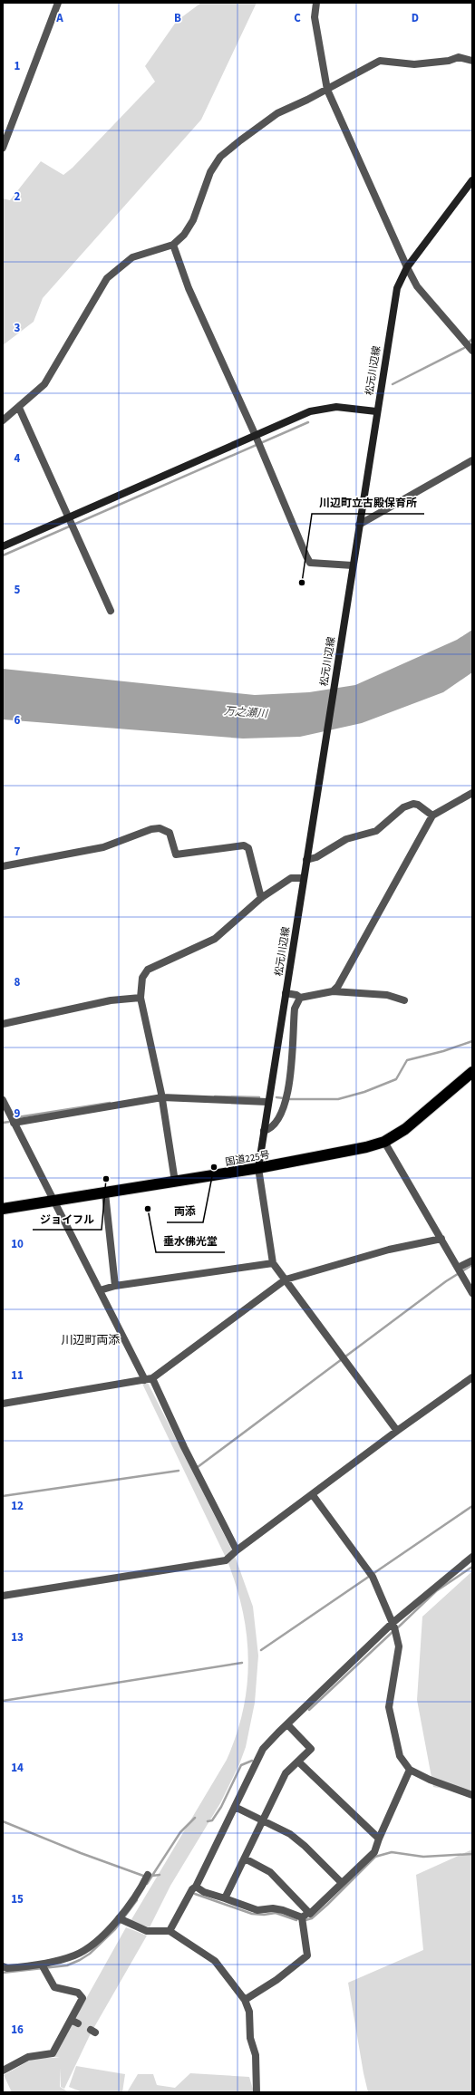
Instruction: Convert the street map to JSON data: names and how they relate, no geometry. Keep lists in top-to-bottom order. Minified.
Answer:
{"streets":{"highway":["国道225号"],"main road":["松元川辺線"]},"crossings":[["松元川辺線","国道225号"]],"districts":["川辺町両添"],"water":["万之瀬川"],"places":["川辺町立古殿保育所","両添","ジョイフル","垂水佛光堂"],"grid":{"columns":["A","B","C","D"],"rows":["1","2","3","4","5","6","7","8","9","10","11","12","13","14","15","16"]}}
